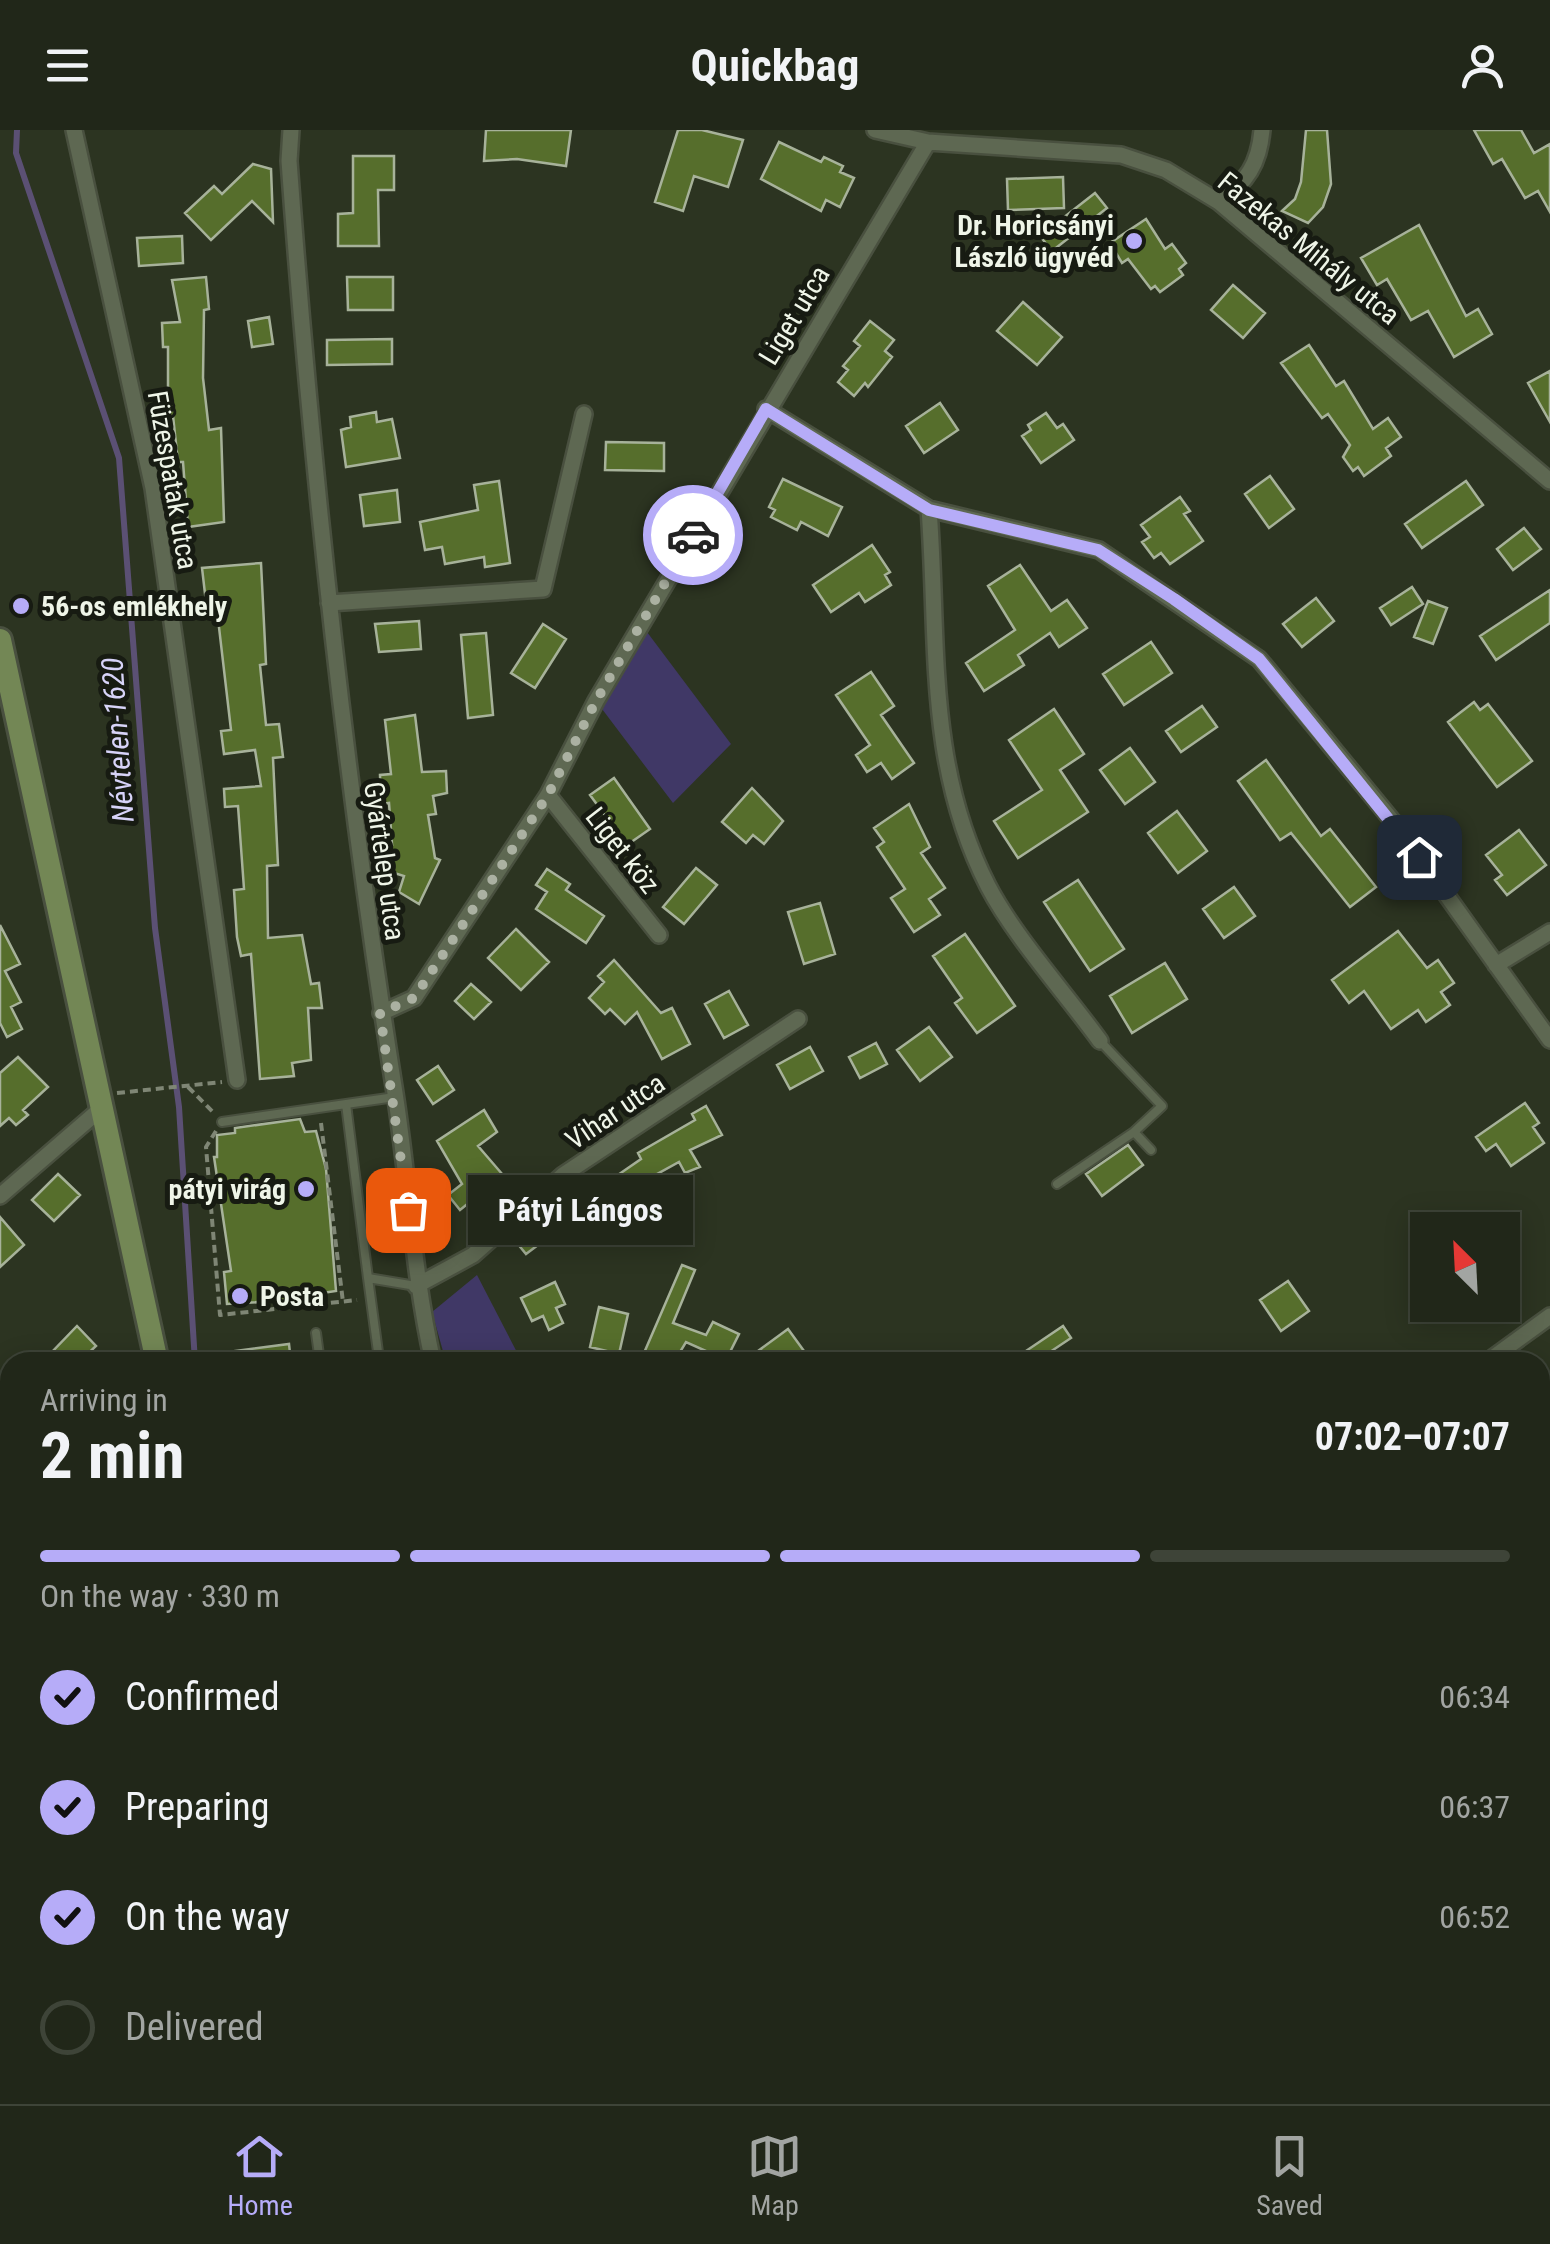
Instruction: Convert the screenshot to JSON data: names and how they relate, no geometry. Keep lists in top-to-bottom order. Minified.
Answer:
{"streets":{"street":["Fazekas Mihály utca","Liget utca","Füzespatak utca","Liget köz","Gyártelep utca","Vihar utca"]},"crossings":[["Fazekas Mihály utca","Liget utca"],["Liget utca","Liget köz"],["Liget utca","Gyártelep utca"],["Gyártelep utca","Vihar utca"]],"water":["Névtelen-1620"],"places":["Dr. Horicsányi László ügyvéd","56-os emlékhely","pátyi virág","Pátyi Lángos","Posta"],"north":"top left","page":{"header":"Quickbag","bubble":"Pátyi Lángos","heading":["2 min","Arriving in","07:02–07:07"],"bar":"On the way · 330 m","list":[["Confirmed","06:34"],["Preparing","06:37"],["On the way","06:52"],"Delivered"],"tabs":["Home","Map","Saved"]}}
